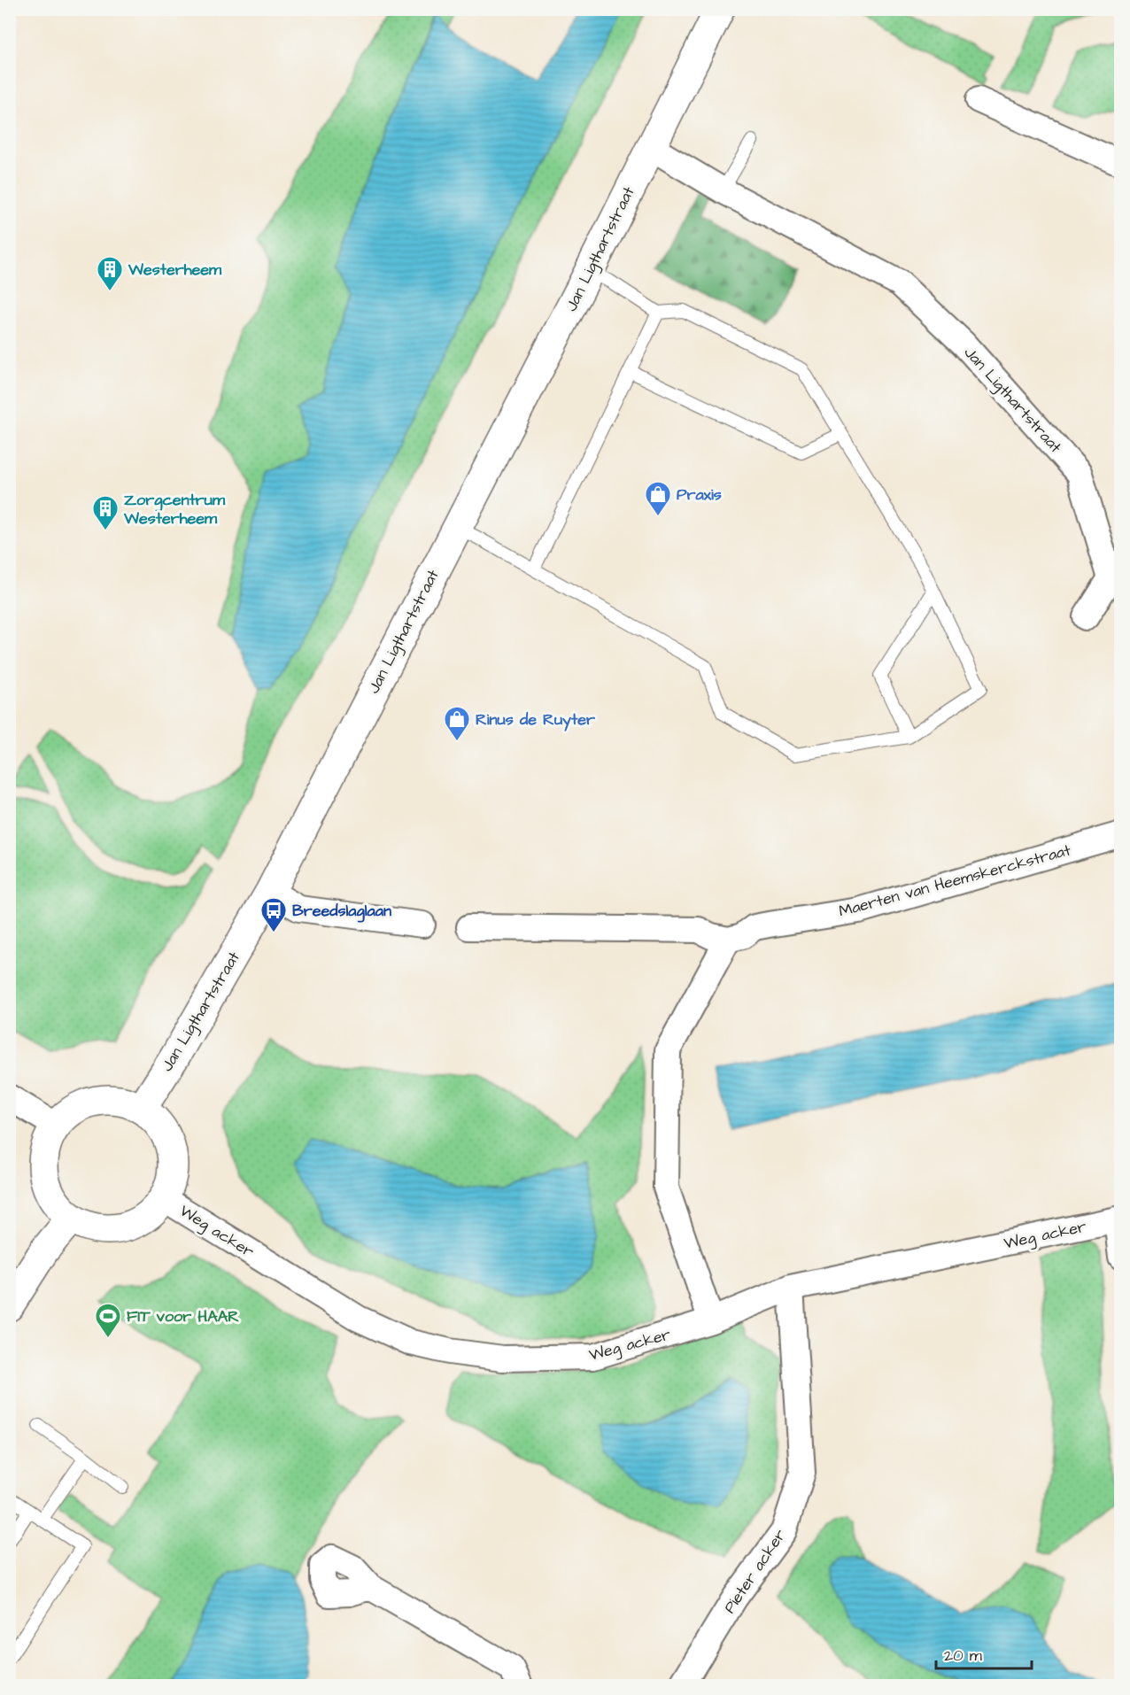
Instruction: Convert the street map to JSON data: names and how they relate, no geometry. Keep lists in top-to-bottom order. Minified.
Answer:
{"streets":{"main road":["Jan Ligthartstraat"],"street":["Maerten van Heemskerckstraat","Weg acker","Pieter acker"]},"crossings":[["Jan Ligthartstraat","Weg acker"],["Weg acker","Pieter acker"]],"places":{"building":["Westerheem","Zorgcentrum Westerheem"],"shop":["Praxis","Rinus de Ruyter"],"bus stop":["Breedslaglaan"],"sports":["FIT voor HAAR"]},"scale_bar":"20 m"}
